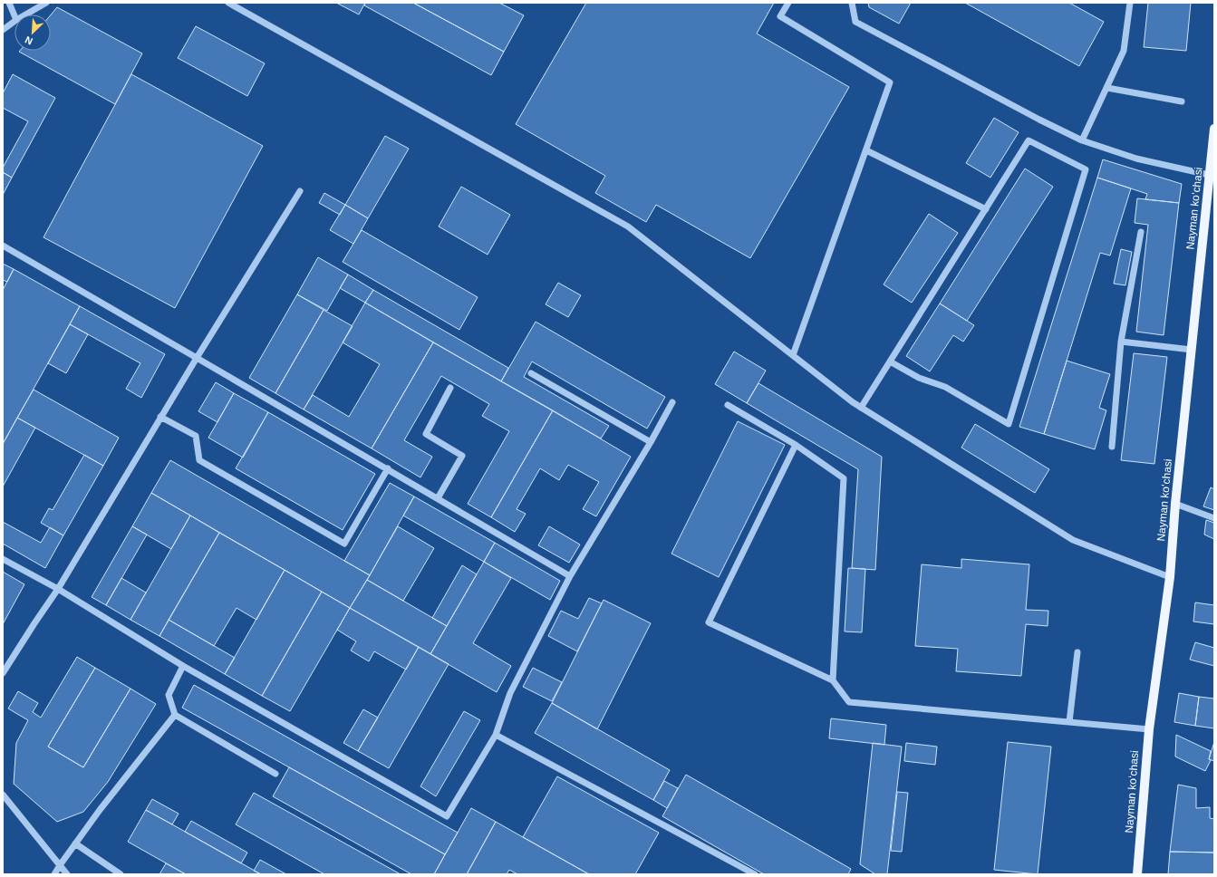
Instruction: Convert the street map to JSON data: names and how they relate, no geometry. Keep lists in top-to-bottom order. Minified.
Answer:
{"streets":{"main road":["Nayman koʻchasi"]},"north":"bottom left"}
